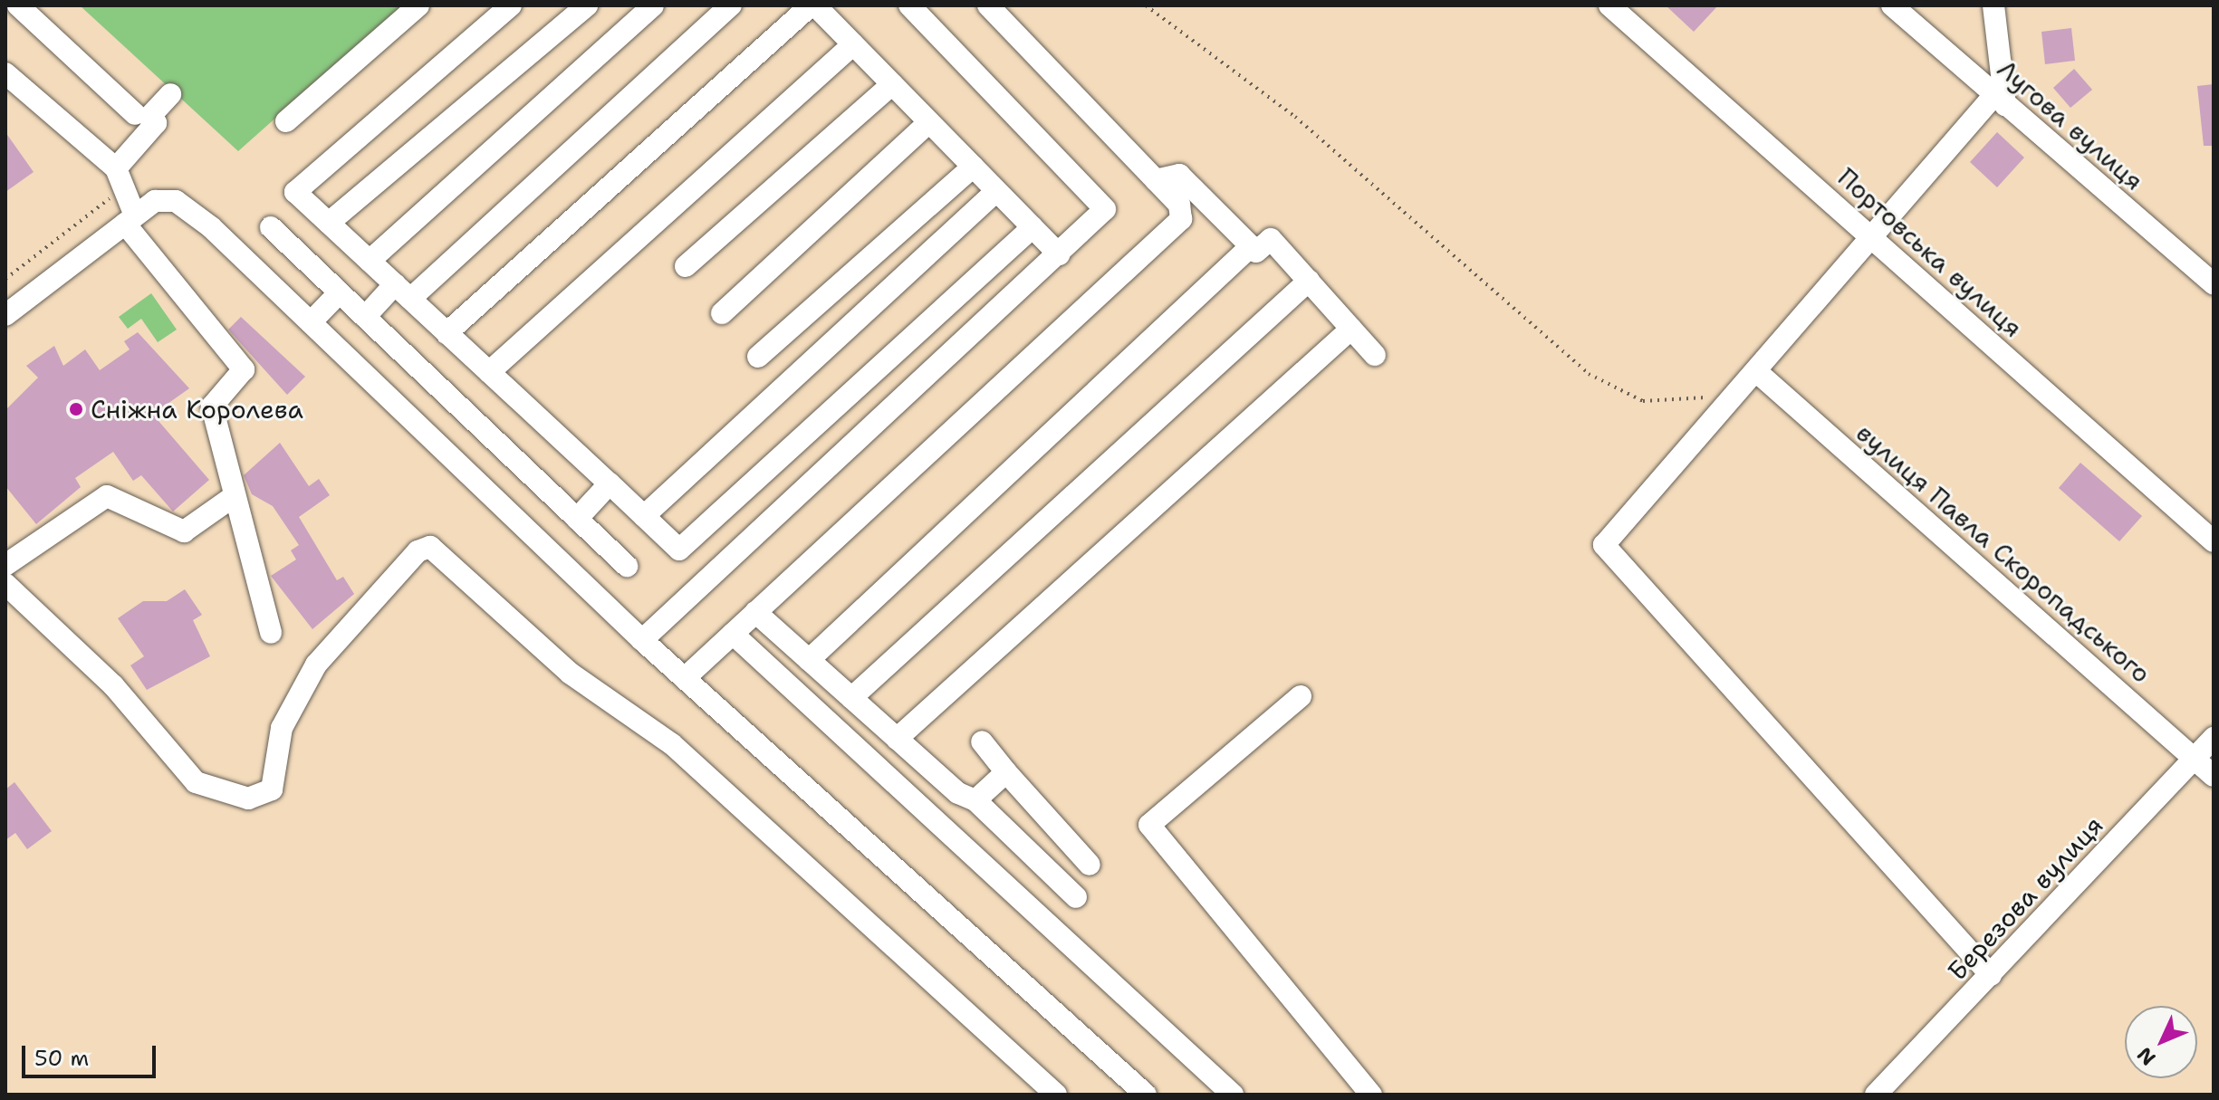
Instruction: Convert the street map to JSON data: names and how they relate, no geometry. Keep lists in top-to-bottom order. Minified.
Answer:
{"streets":{"street":["Лугова вулиця","Портовська вулиця","вулиця Павла Скоропадського","Березова вулиця"]},"crossings":[["вулиця Павла Скоропадського","Березова вулиця"]],"places":["Сніжна Королева"],"scale_bar":"50 m","north":"bottom left"}
